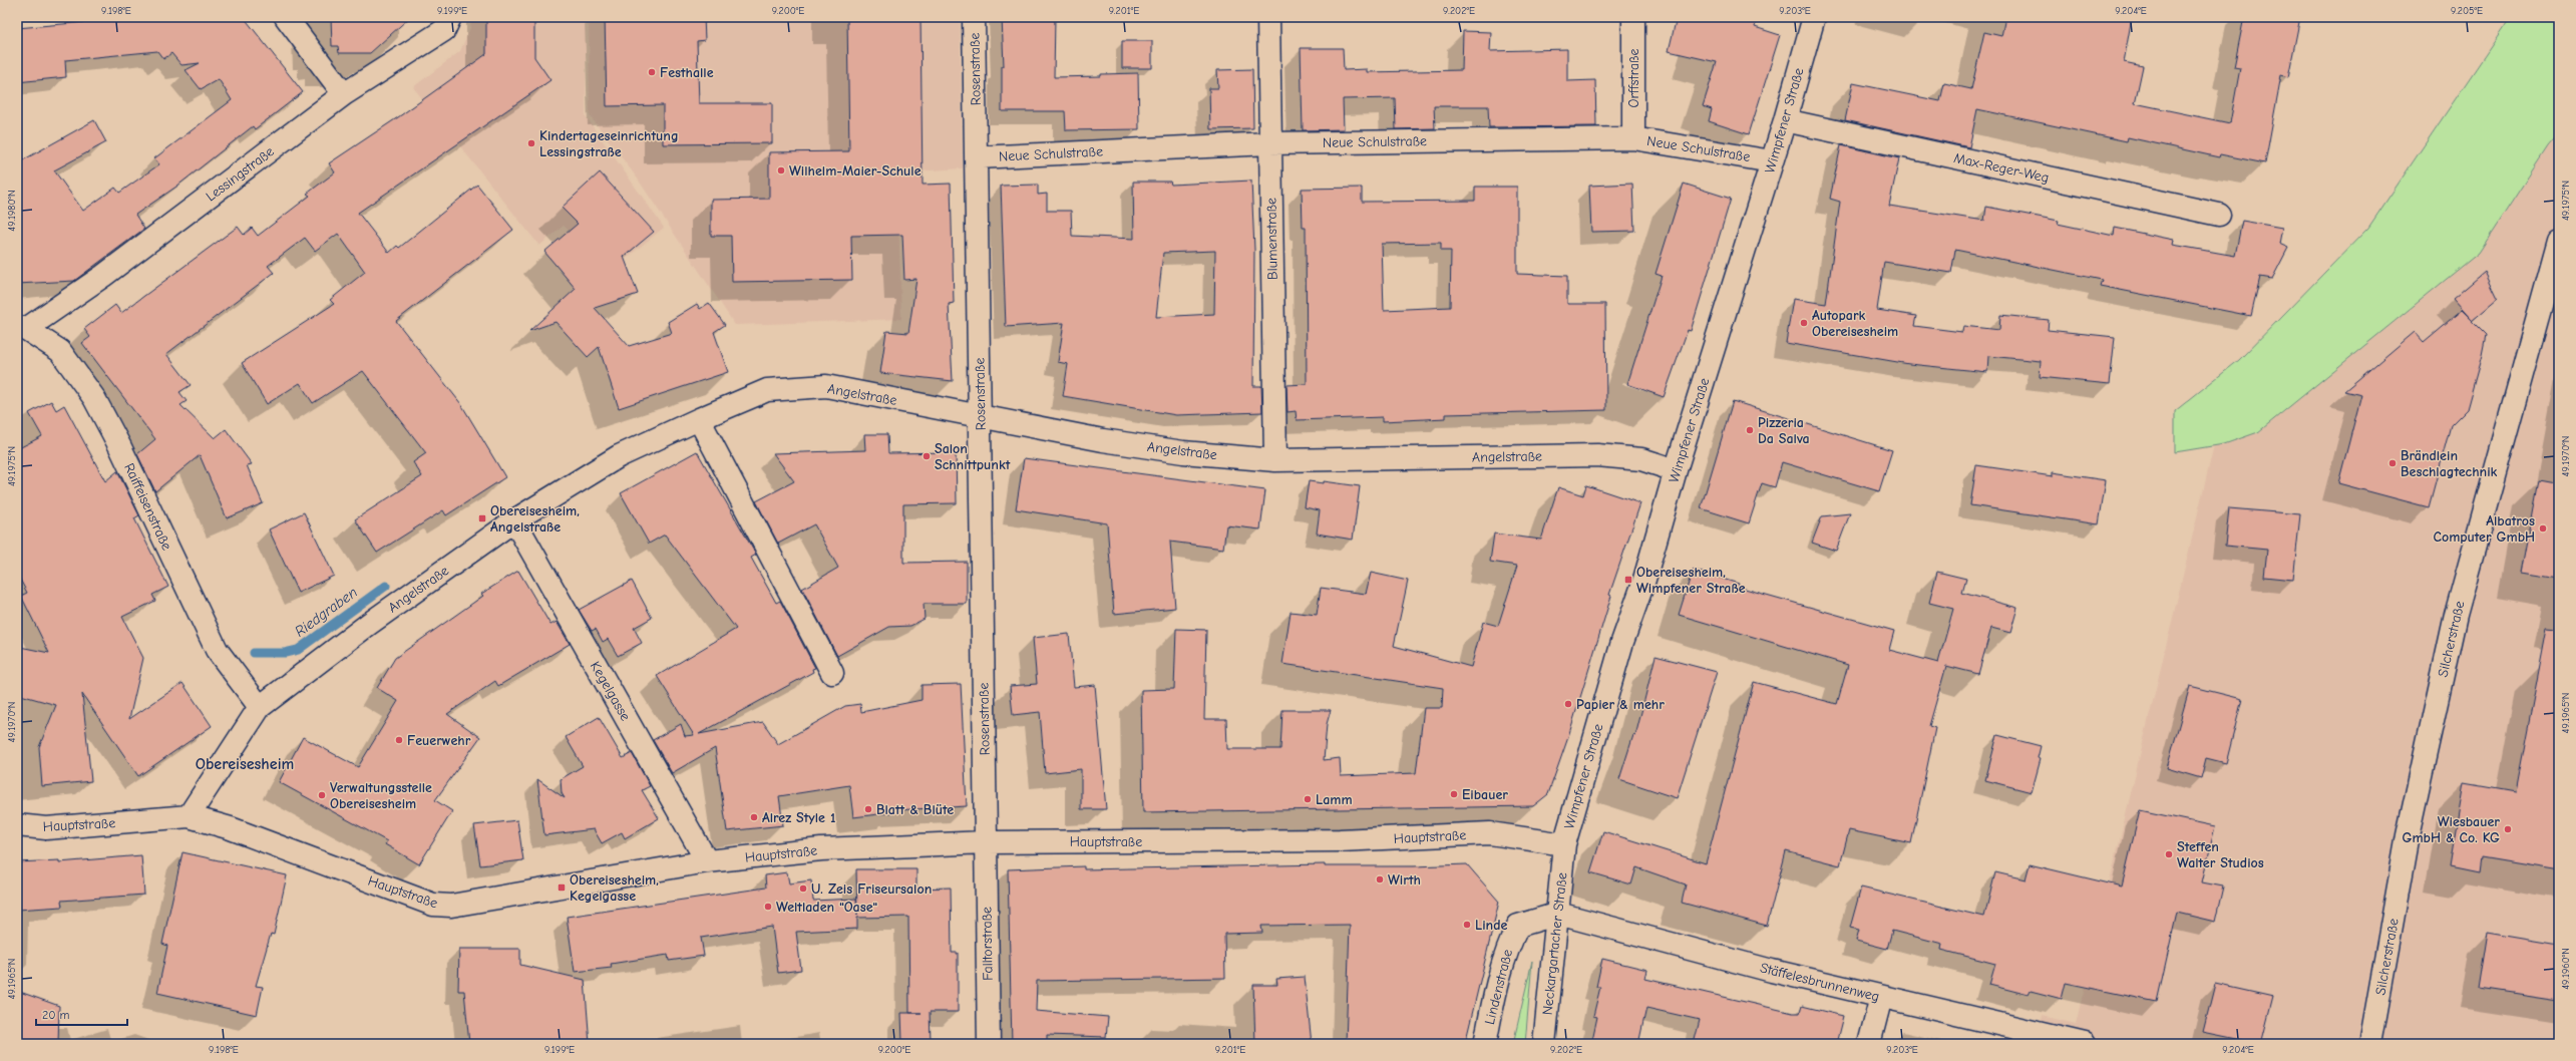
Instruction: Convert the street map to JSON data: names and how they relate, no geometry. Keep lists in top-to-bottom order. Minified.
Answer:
{"streets":{"street":["Rosenstraße","Orffstraße","Wimpfener Straße","Neue Schulstraße","Max-Reger-Weg","Lessingstraße","Blumenstraße","Angelstraße","Raiffeisenstraße","Silcherstraße","Kegelgasse","Hauptstraße","Falltorstraße","Neckargartacher Straße","Stäffelesbrunnenweg","Lindenstraße"]},"crossings":[["Rosenstraße","Neue Schulstraße"],["Rosenstraße","Angelstraße"],["Rosenstraße","Hauptstraße"],["Rosenstraße","Falltorstraße"],["Orffstraße","Neue Schulstraße"],["Wimpfener Straße","Neue Schulstraße"],["Wimpfener Straße","Max-Reger-Weg"],["Wimpfener Straße","Angelstraße"],["Wimpfener Straße","Hauptstraße"],["Wimpfener Straße","Neckargartacher Straße"],["Neue Schulstraße","Blumenstraße"],["Lessingstraße","Raiffeisenstraße"],["Blumenstraße","Angelstraße"],["Angelstraße","Raiffeisenstraße"],["Angelstraße","Kegelgasse"],["Angelstraße","Hauptstraße"],["Kegelgasse","Hauptstraße"],["Hauptstraße","Falltorstraße"],["Hauptstraße","Neckargartacher Straße"],["Neckargartacher Straße","Stäffelesbrunnenweg"],["Neckargartacher Straße","Lindenstraße"],["Stäffelesbrunnenweg","Lindenstraße"]],"districts":["Obereisesheim"],"water":["Riedgraben"],"places":{"other":["Festhalle","Kindertageseinrichtung Lessingstraße","Wilhelm-Maier-Schule","Autopark Obereisesheim","Pizzeria Da Salva","Salon Schnittpunkt","Brändlein Beschlagtechnik","Albatros Computer GmbH","Papier & mehr","Feuerwehr","Eibauer","Verwaltungsstelle Obereisesheim","Lamm","Blatt & Blüte","Alrez Style 1","Wiesbauer GmbH & Co. KG","Steffen Walter Studios","Wirth","U. Zeis Friseursalon","Weltladen \"Oase\"","Linde"],"transit":["Obereisesheim, Angelstraße","Obereisesheim, Wimpfener Straße","Obereisesheim, Kegelgasse"]},"scale_bar":"20 m","coordinates":["9.198°E","9.199°E","9.200°E","9.201°E","9.202°E","9.203°E","9.204°E","9.205°E","49.1975°N","49.1980°N","49.1970°N","49.1965°N","49.1960°N"]}
